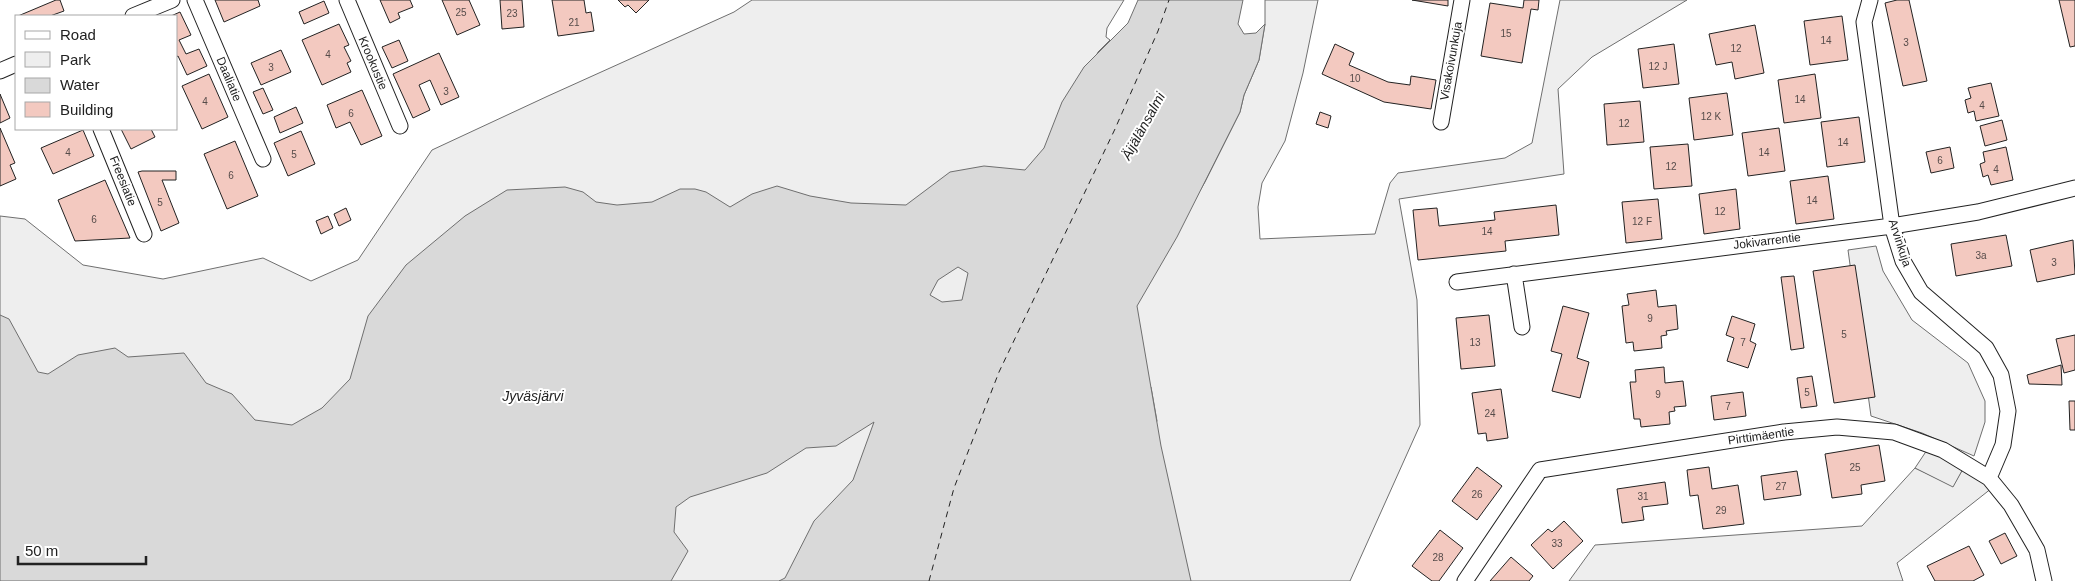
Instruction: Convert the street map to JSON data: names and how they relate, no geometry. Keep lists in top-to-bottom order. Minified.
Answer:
{"streets":{"street":["Visakoivunkuja","Krookustie","Daaliatie","Freesiatie","Jokivarrentie","Arvinkuja","Pirttimäentie"]},"crossings":[["Jokivarrentie","Arvinkuja"],["Arvinkuja","Pirttimäentie"]],"water":["Äijälänsalmi","Jyväsjärvi"],"house_numbers":["25","23","21","15","14","3","12","4","12 J","3","10","3","14","4","4","6","12 K","12","14","4","14","5","6","12","4","6","14","5","12","6","12 F","14","3a","3","9","5","13","7","5","9","7","24","25","27","26","31","29","33","28"],"legend":["Road","Park","Water","Building"],"scale_bar":"50 m"}
